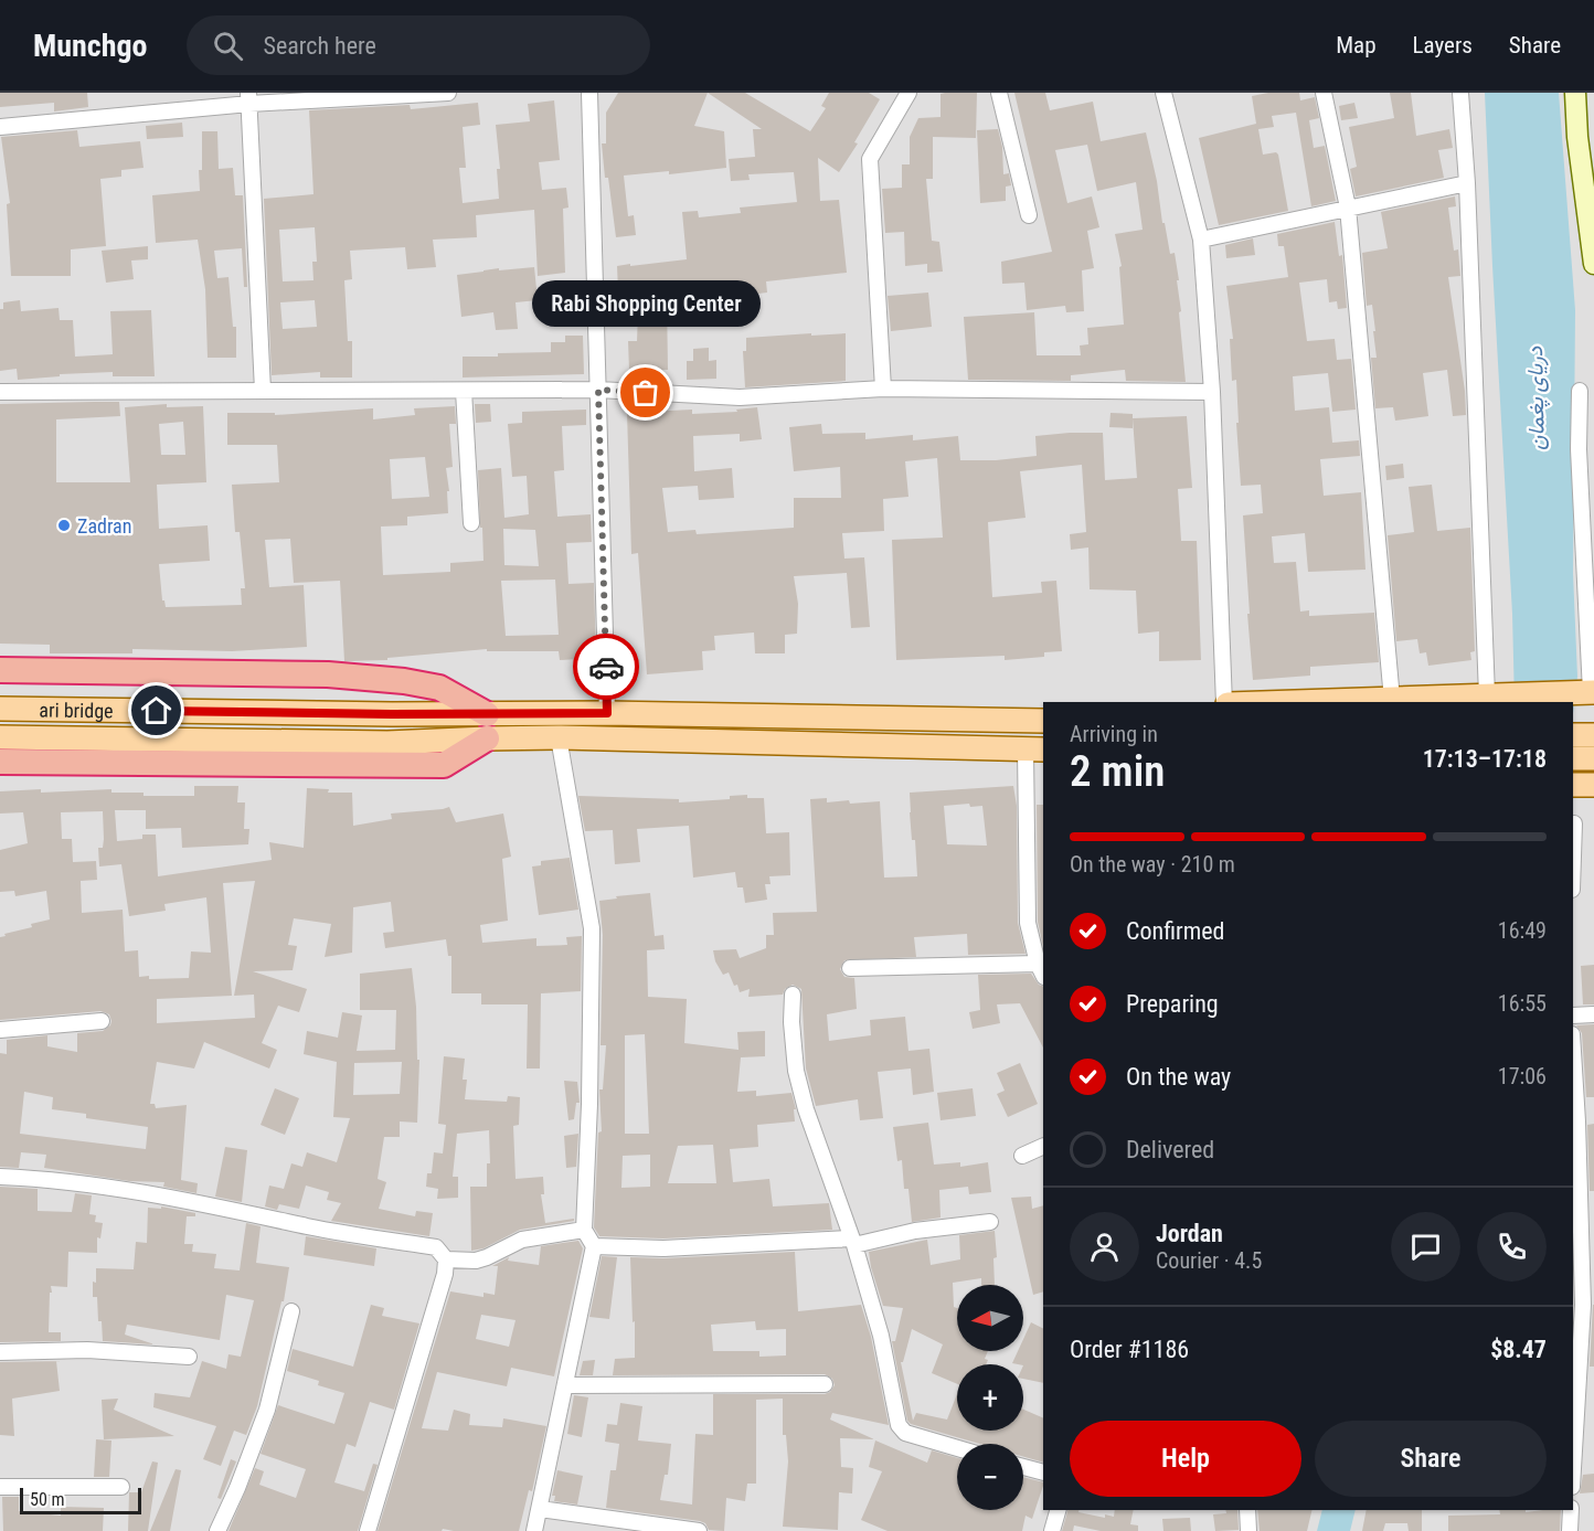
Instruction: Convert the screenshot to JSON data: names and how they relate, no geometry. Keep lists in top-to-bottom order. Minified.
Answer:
{"streets":{"main road":["ari bridge"]},"water":["دریای پغمان"],"places":["Rabi Shopping Center","Zadran"],"scale_bar":"50 m","north":"left","page":{"header":"Munchgo","search":"Search here","nav":["Map","Layers","Share"],"bubble":"Rabi Shopping Center","heading":["2 min","Arriving in","17:13–17:18"],"panel":["Jordan","Courier · 4.5","Order #1186","$8.47"],"bar":"On the way · 210 m","list":[["Confirmed","16:49"],["Preparing","16:55"],["On the way","17:06"],"Delivered"],"map_buttons":["+","−"],"buttons":["Help","Share"],"scale":"50 m"}}
